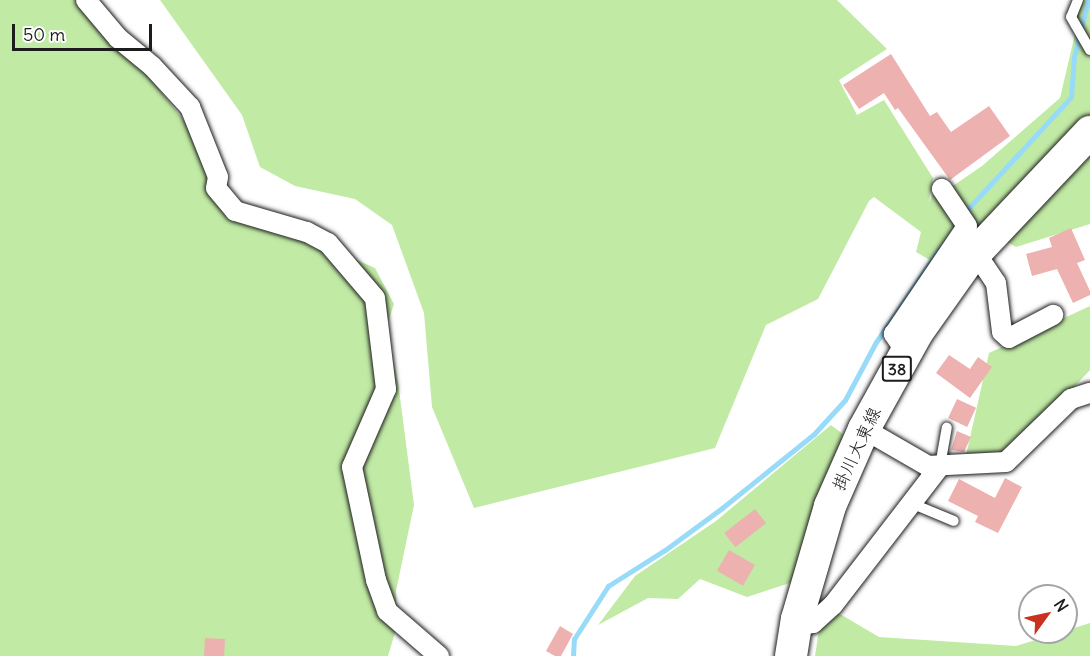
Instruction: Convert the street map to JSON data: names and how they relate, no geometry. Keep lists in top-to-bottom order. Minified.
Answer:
{"streets":{"main road":["38","掛川大東線"]},"scale_bar":"50 m","north":"top right"}
